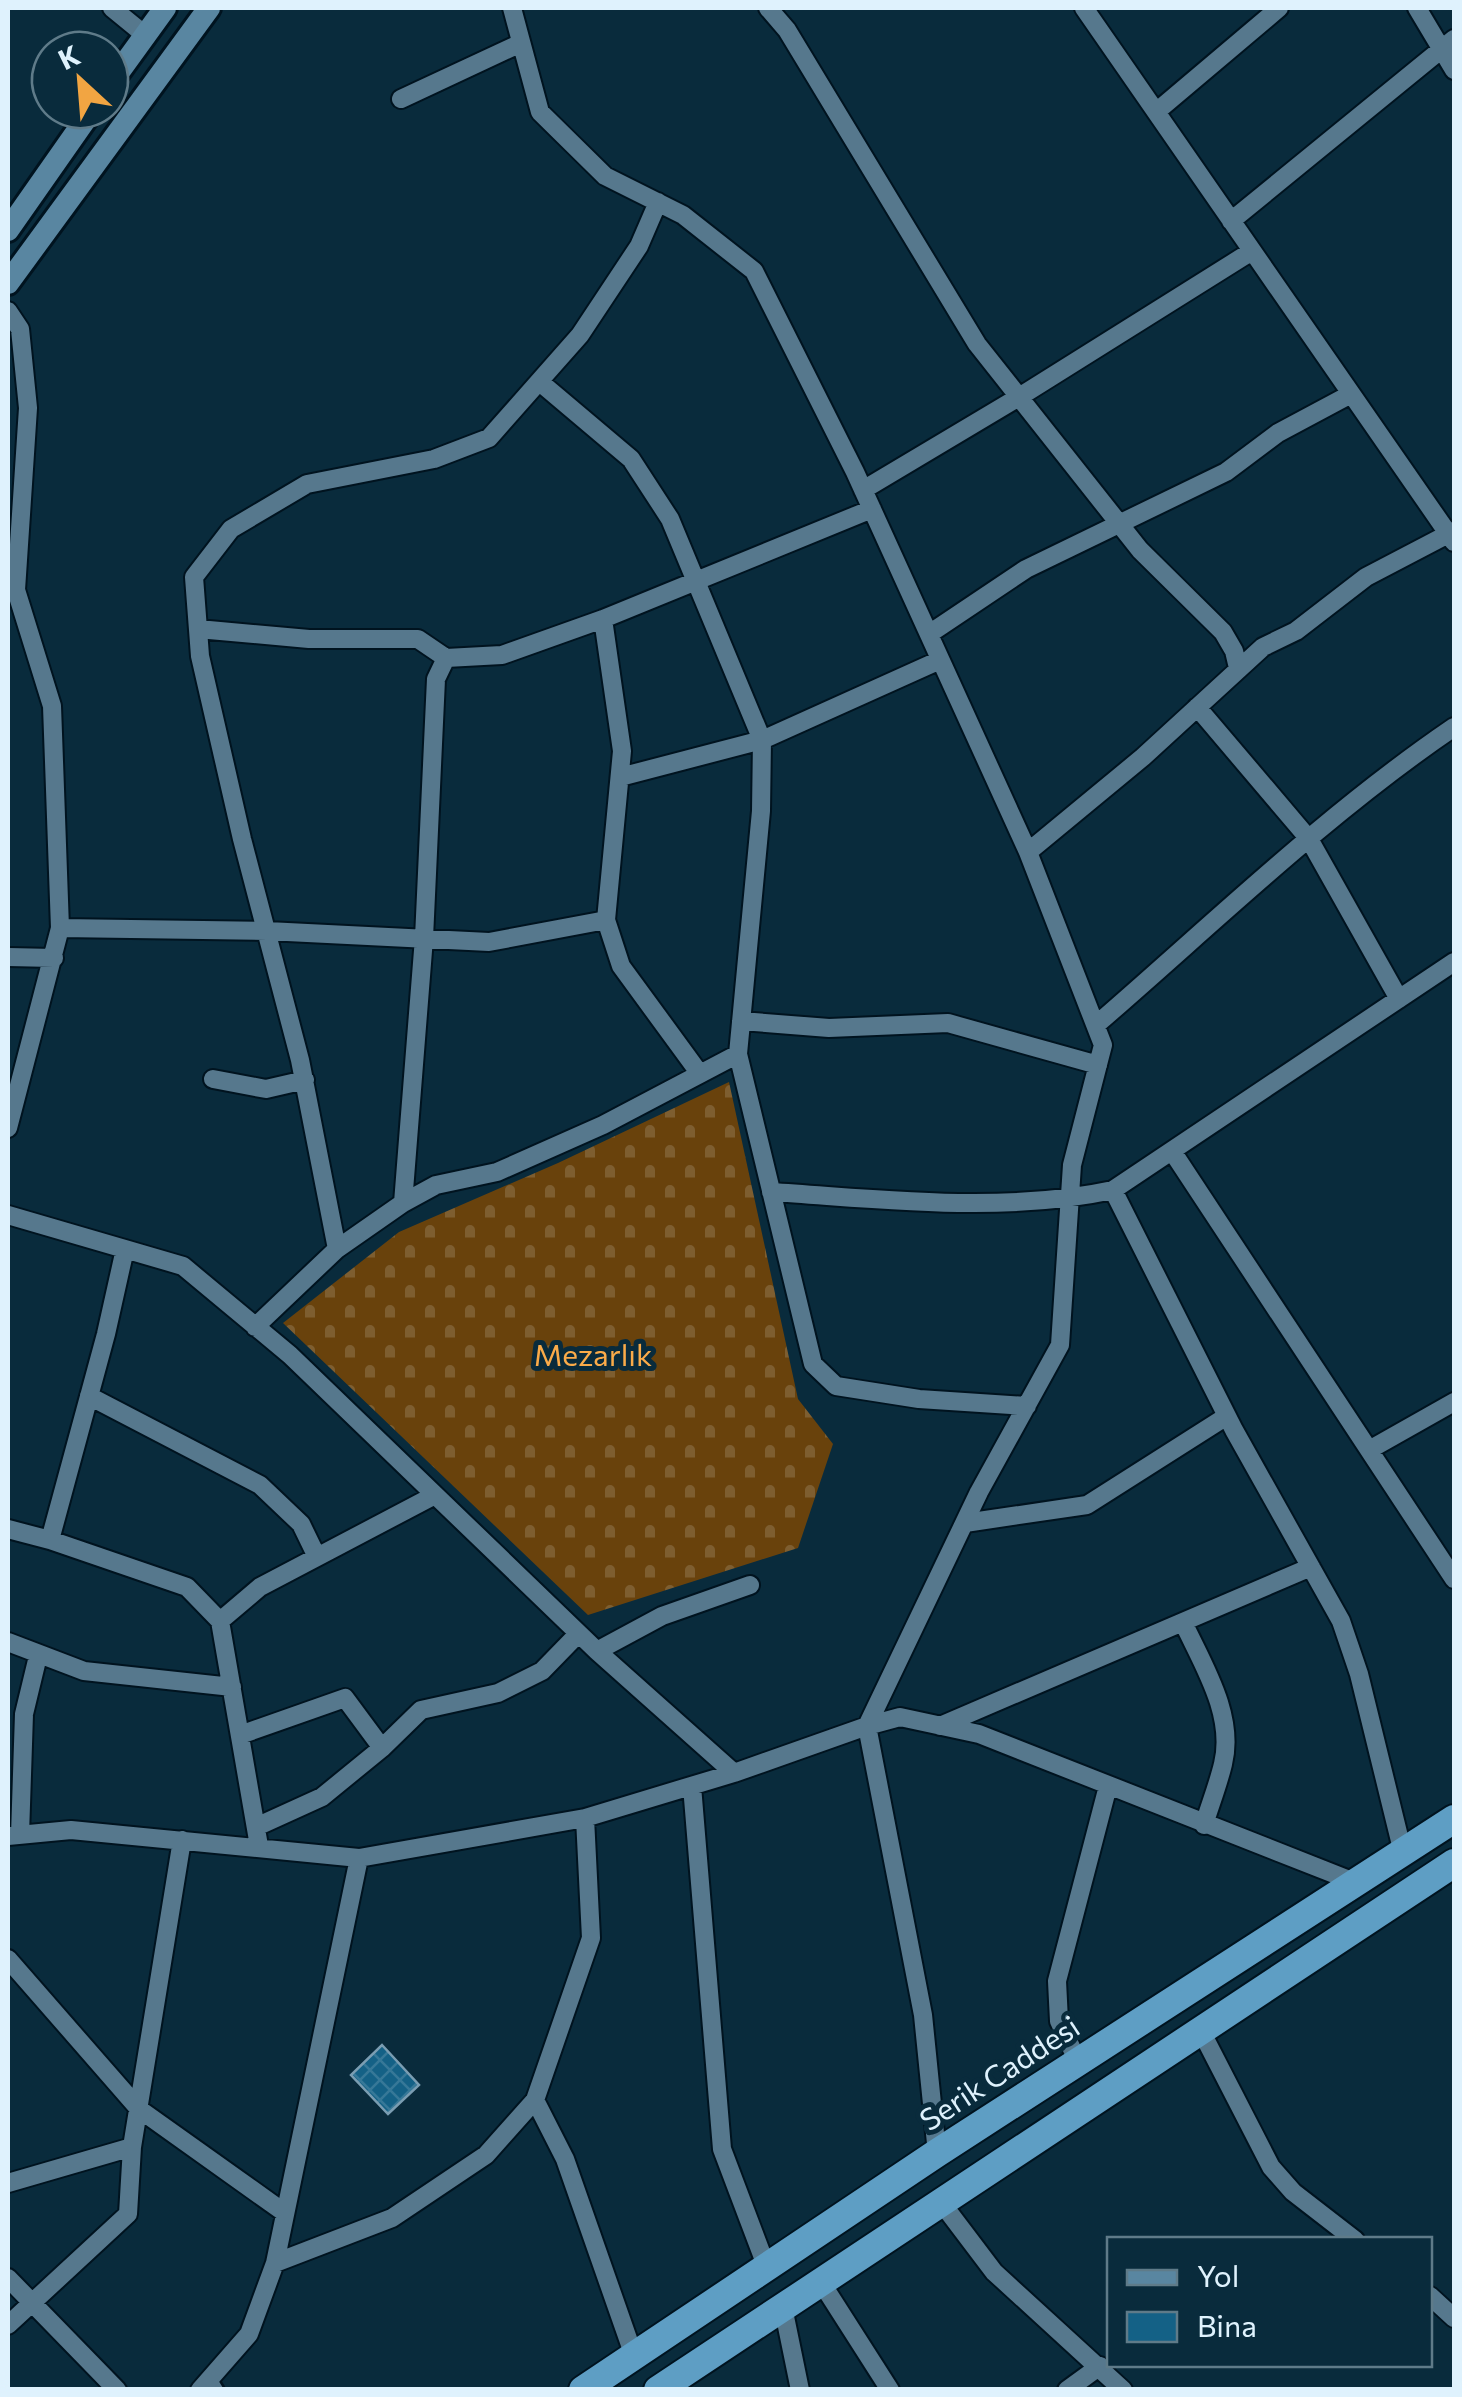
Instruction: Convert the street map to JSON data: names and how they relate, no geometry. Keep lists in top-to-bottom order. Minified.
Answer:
{"streets":{"highway":["Serik Caddesi"]},"parks":["Mezarlık"],"legend":["Yol","Bina"],"north":"top left"}
